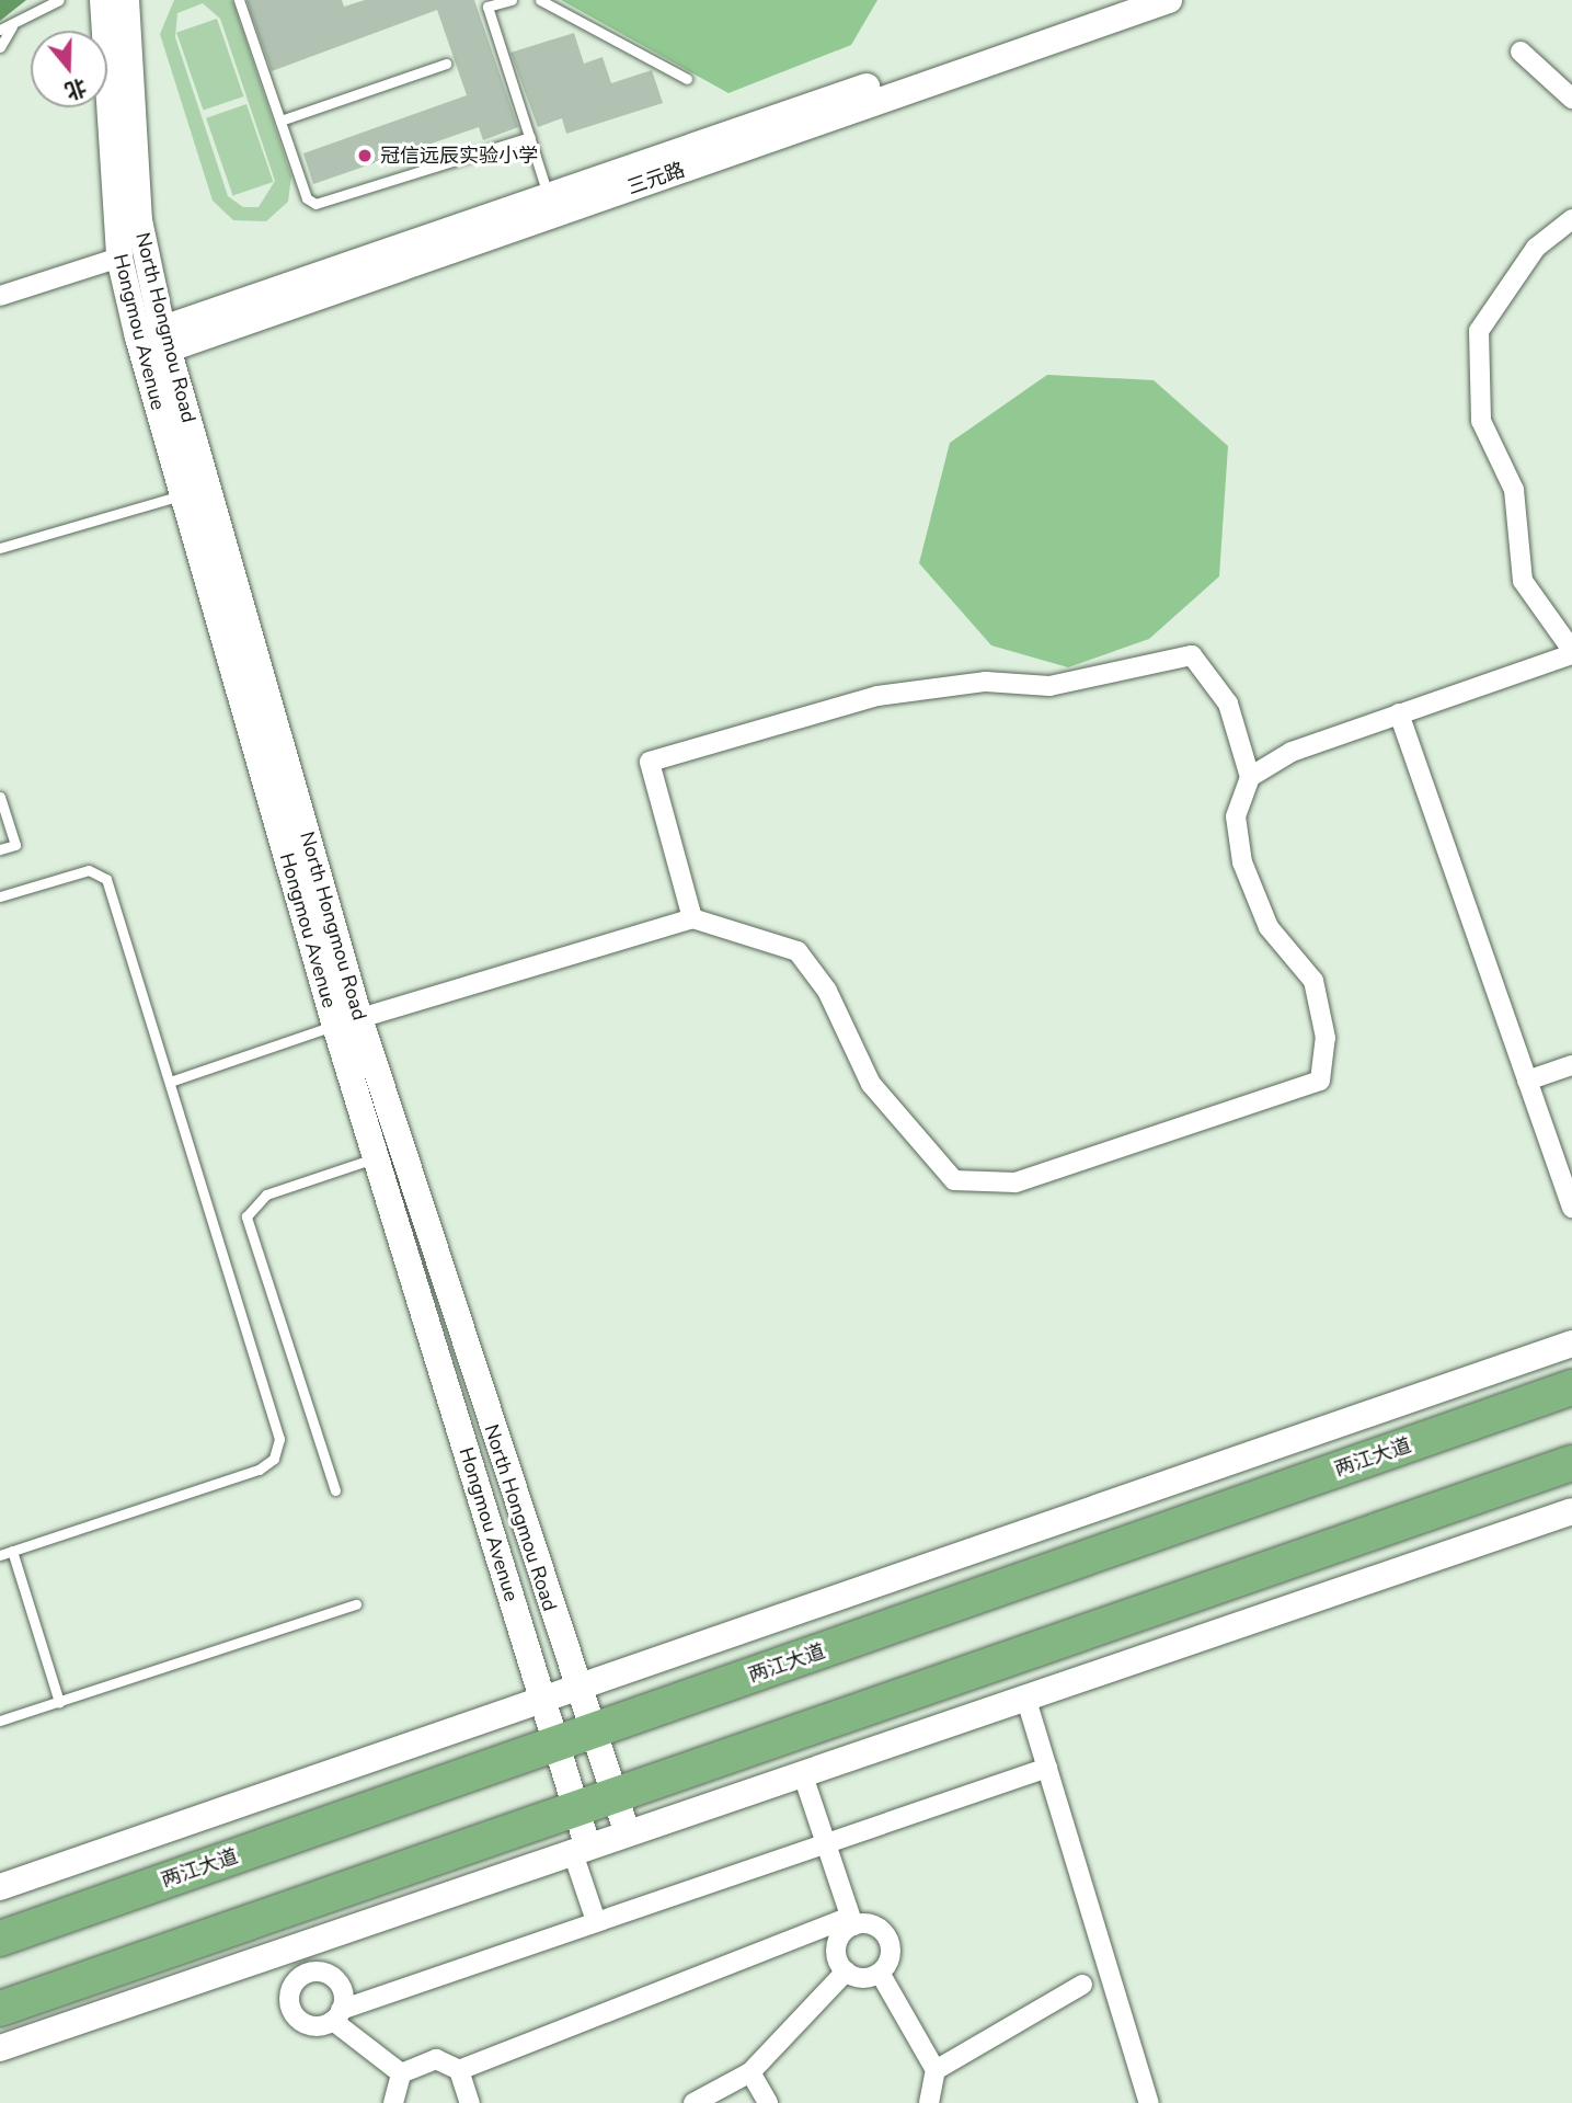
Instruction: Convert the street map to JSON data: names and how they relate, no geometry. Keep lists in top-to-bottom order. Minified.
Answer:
{"streets":{"highway":["两江大道"],"main road":["三元路","North Hongmou Road","Hongmou Avenue"]},"crossings":[["三元路","North Hongmou Road"],["三元路","Hongmou Avenue"],["North Hongmou Road","Hongmou Avenue"],["North Hongmou Road","两江大道"],["Hongmou Avenue","两江大道"]],"places":["冠信远辰实验小学"],"north":"bottom"}
